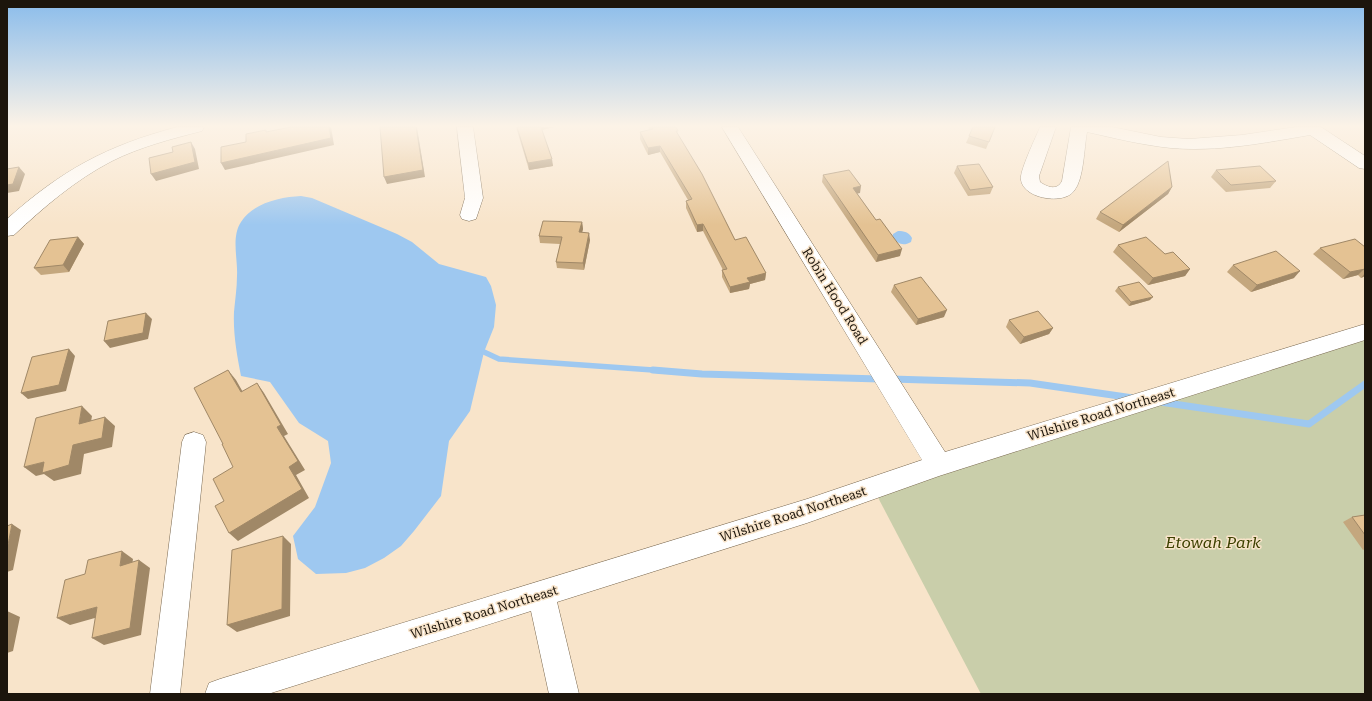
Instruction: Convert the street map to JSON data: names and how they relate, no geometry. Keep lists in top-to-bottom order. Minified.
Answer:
{"streets":{"street":["Robin Hood Road","Wilshire Road Northeast"]},"crossings":[["Robin Hood Road","Wilshire Road Northeast"]],"parks":["Etowah Park"]}
